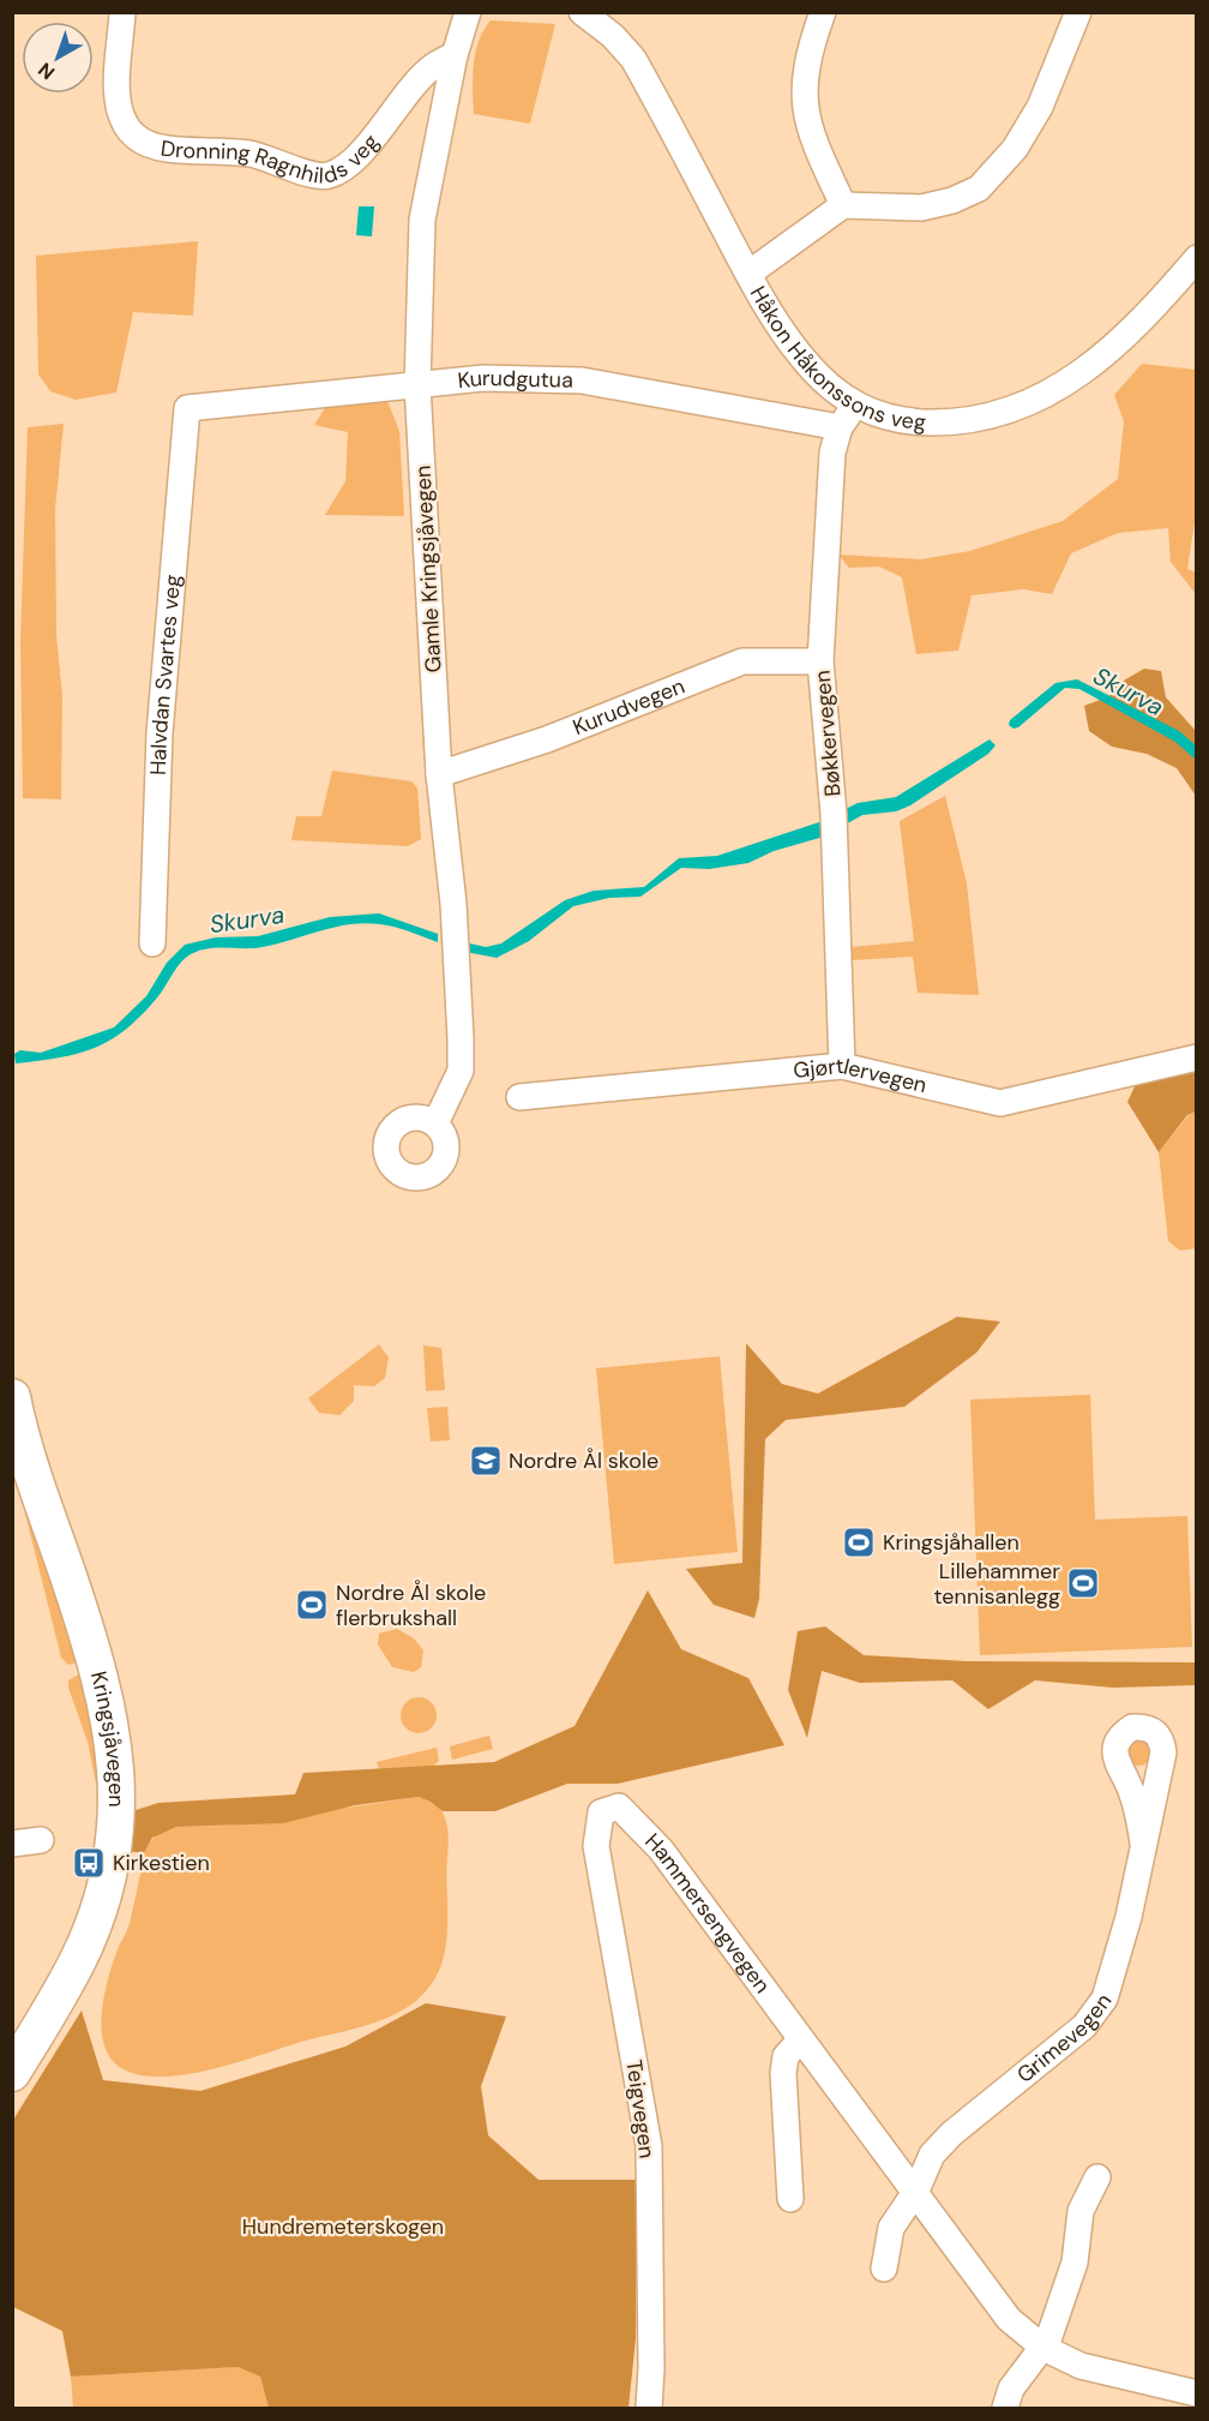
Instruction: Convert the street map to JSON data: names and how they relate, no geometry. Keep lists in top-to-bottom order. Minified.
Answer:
{"streets":{"street":["Dronning Ragnhilds veg","Håkon Håkonssons veg","Kurudgutua","Gamle Kringsjåvegen","Halvdan Svartes veg","Kurudvegen","Bøkkervegen","Gjørtlervegen","Kringsjåvegen","Hammersengvegen","Grimevegen","Teigvegen"]},"crossings":[["Dronning Ragnhilds veg","Gamle Kringsjåvegen"],["Håkon Håkonssons veg","Bøkkervegen"],["Kurudgutua","Gamle Kringsjåvegen"],["Kurudgutua","Halvdan Svartes veg"],["Kurudgutua","Bøkkervegen"],["Gamle Kringsjåvegen","Kurudvegen"],["Kurudvegen","Bøkkervegen"],["Bøkkervegen","Gjørtlervegen"],["Hammersengvegen","Grimevegen"],["Hammersengvegen","Teigvegen"]],"water":["Skurva"],"parks":["Hundremeterskogen"],"places":{"school or university":["Nordre Ål skole"],"sports":["Kringsjåhallen","Lillehammer tennisanlegg","Nordre Ål skole flerbrukshall"],"bus stop":["Kirkestien"]},"north":"bottom left"}
